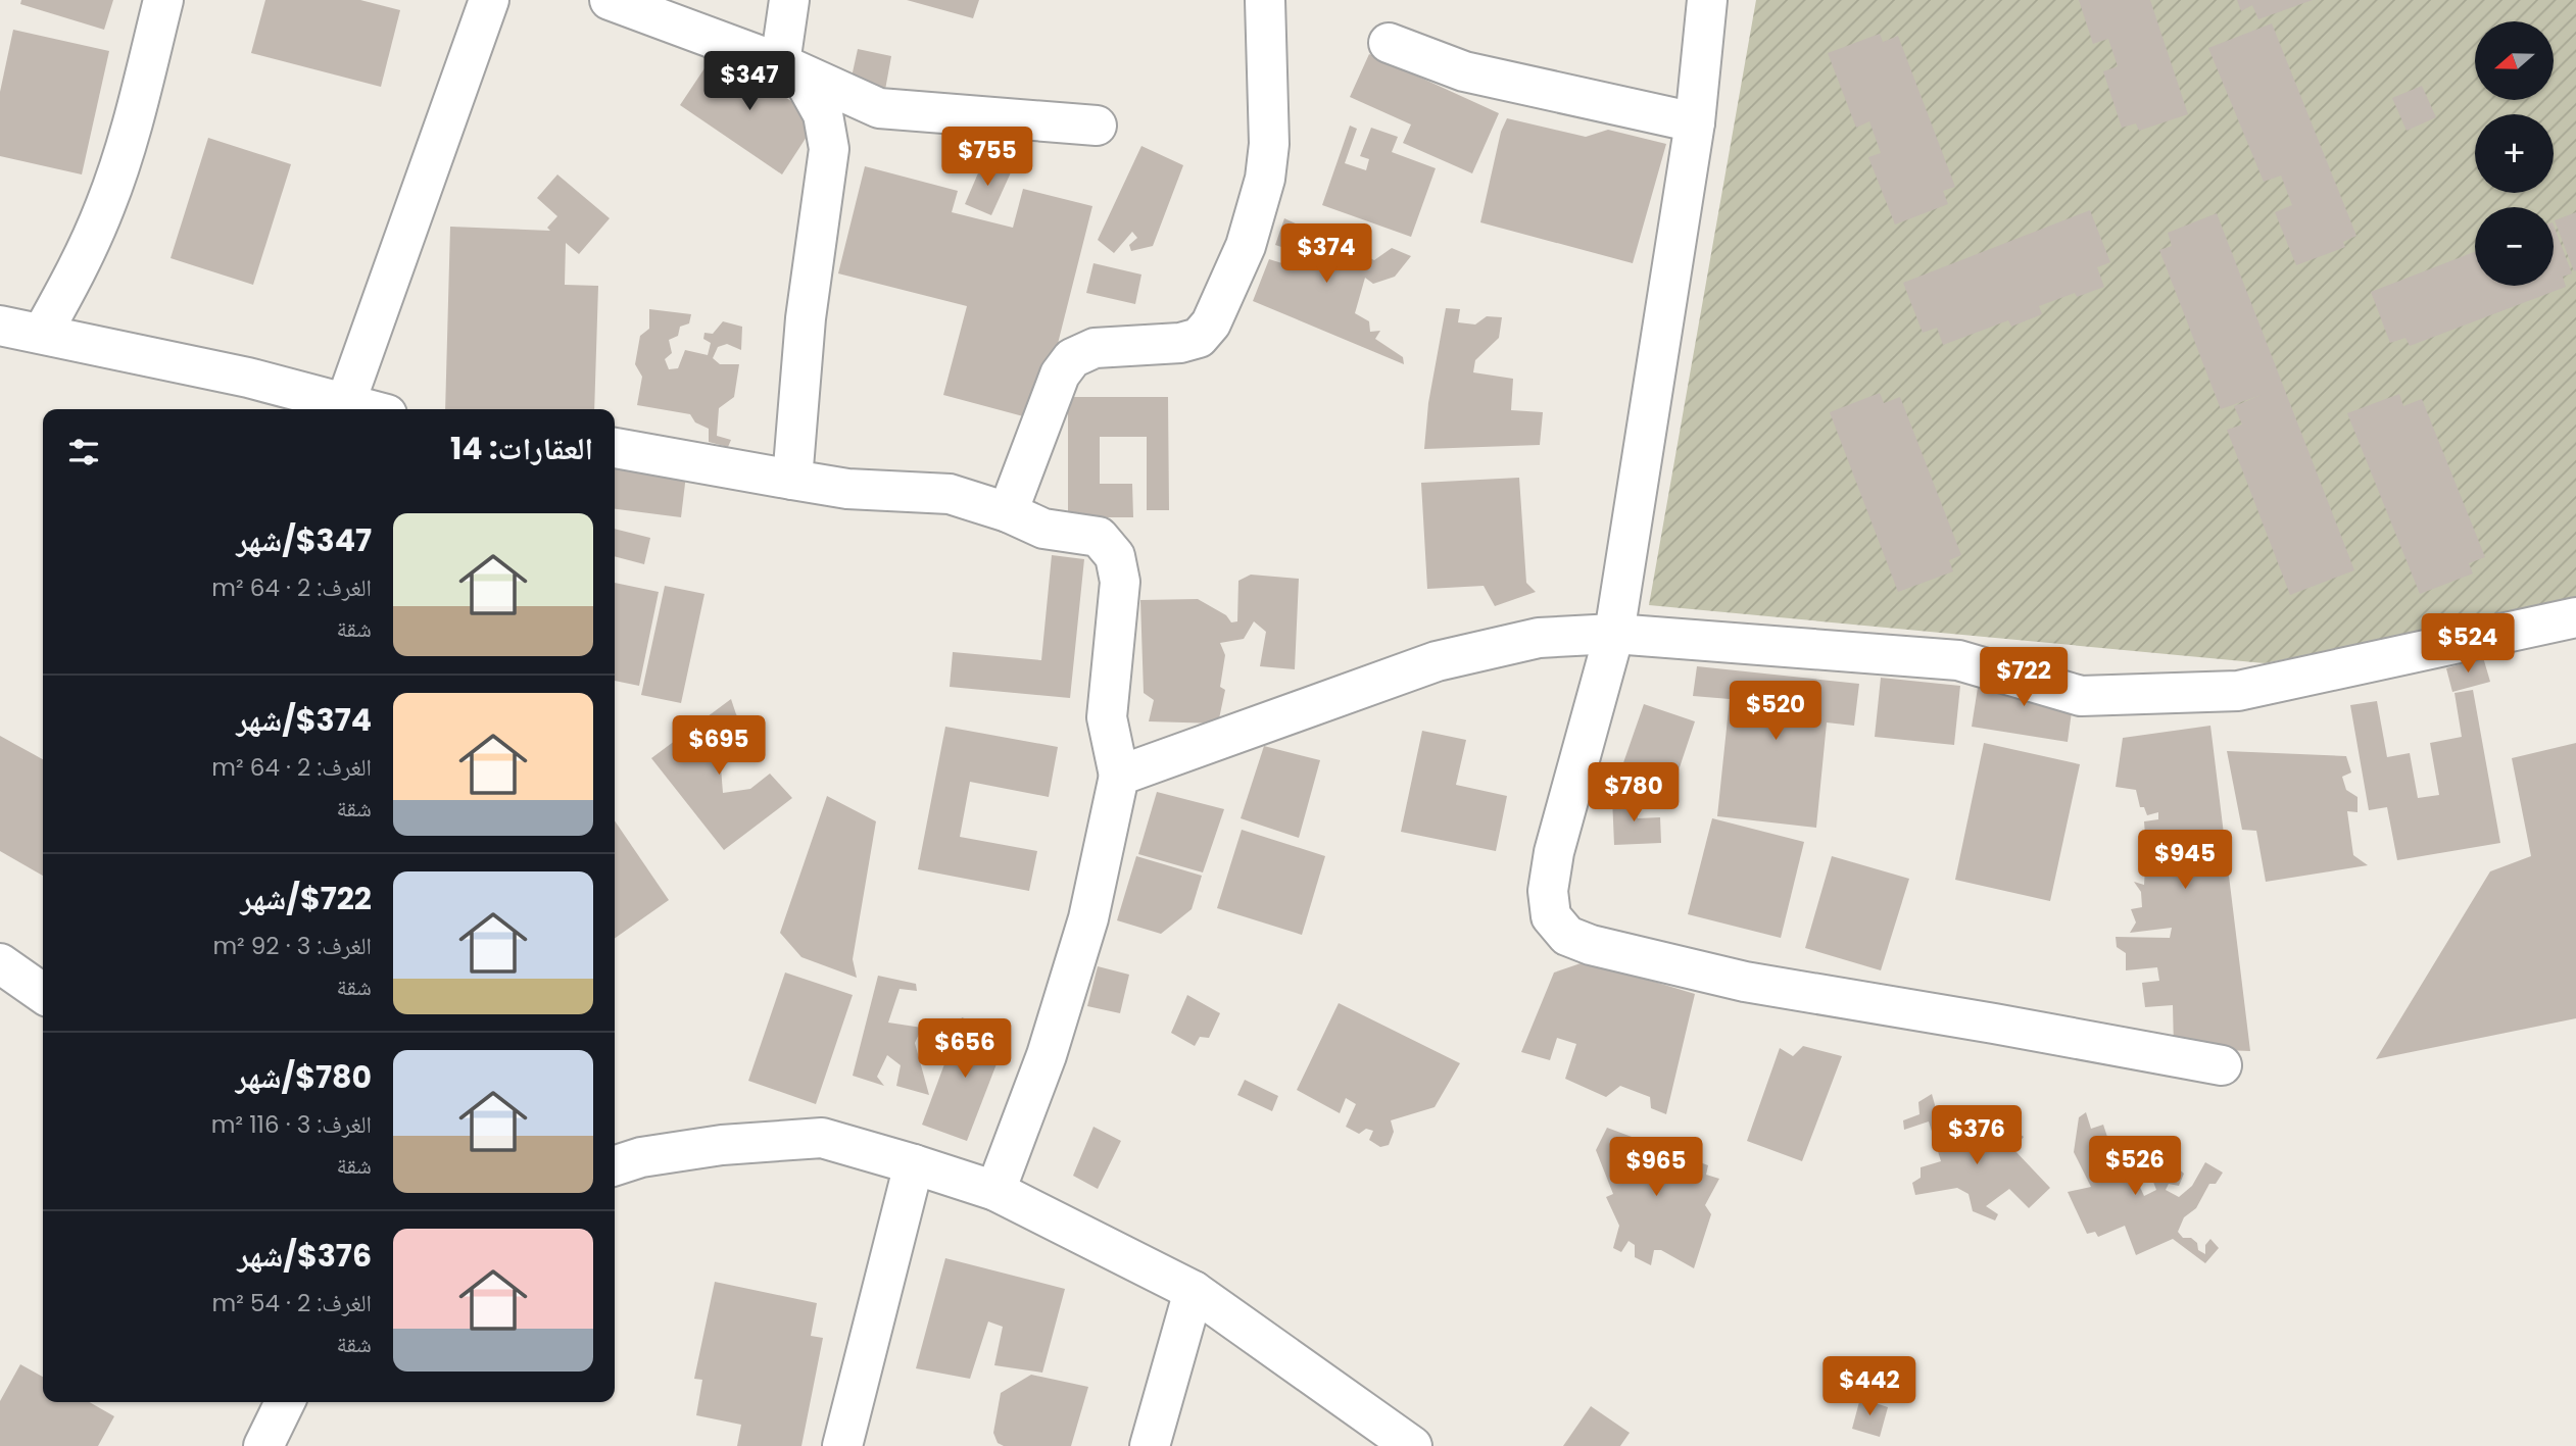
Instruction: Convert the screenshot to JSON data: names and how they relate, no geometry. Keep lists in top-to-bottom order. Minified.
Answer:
{"north":"left","page":{"map_buttons":["+","−"],"price":["$347","$755","$374","$524","$722","$520","$695","$780","$945","$656","$376","$526","$965","$442"],"heading":"العقارات: 14","list":[{"name":"$347/شهر","note":"الغرف: 2 · 64 m² · شقة"},{"name":"$374/شهر","note":"الغرف: 2 · 64 m² · شقة"},{"name":"$722/شهر","note":"الغرف: 3 · 92 m² · شقة"},{"name":"$780/شهر","note":"الغرف: 3 · 116 m² · شقة"},{"name":"$376/شهر","note":"الغرف: 2 · 54 m² · شقة"}]}}
